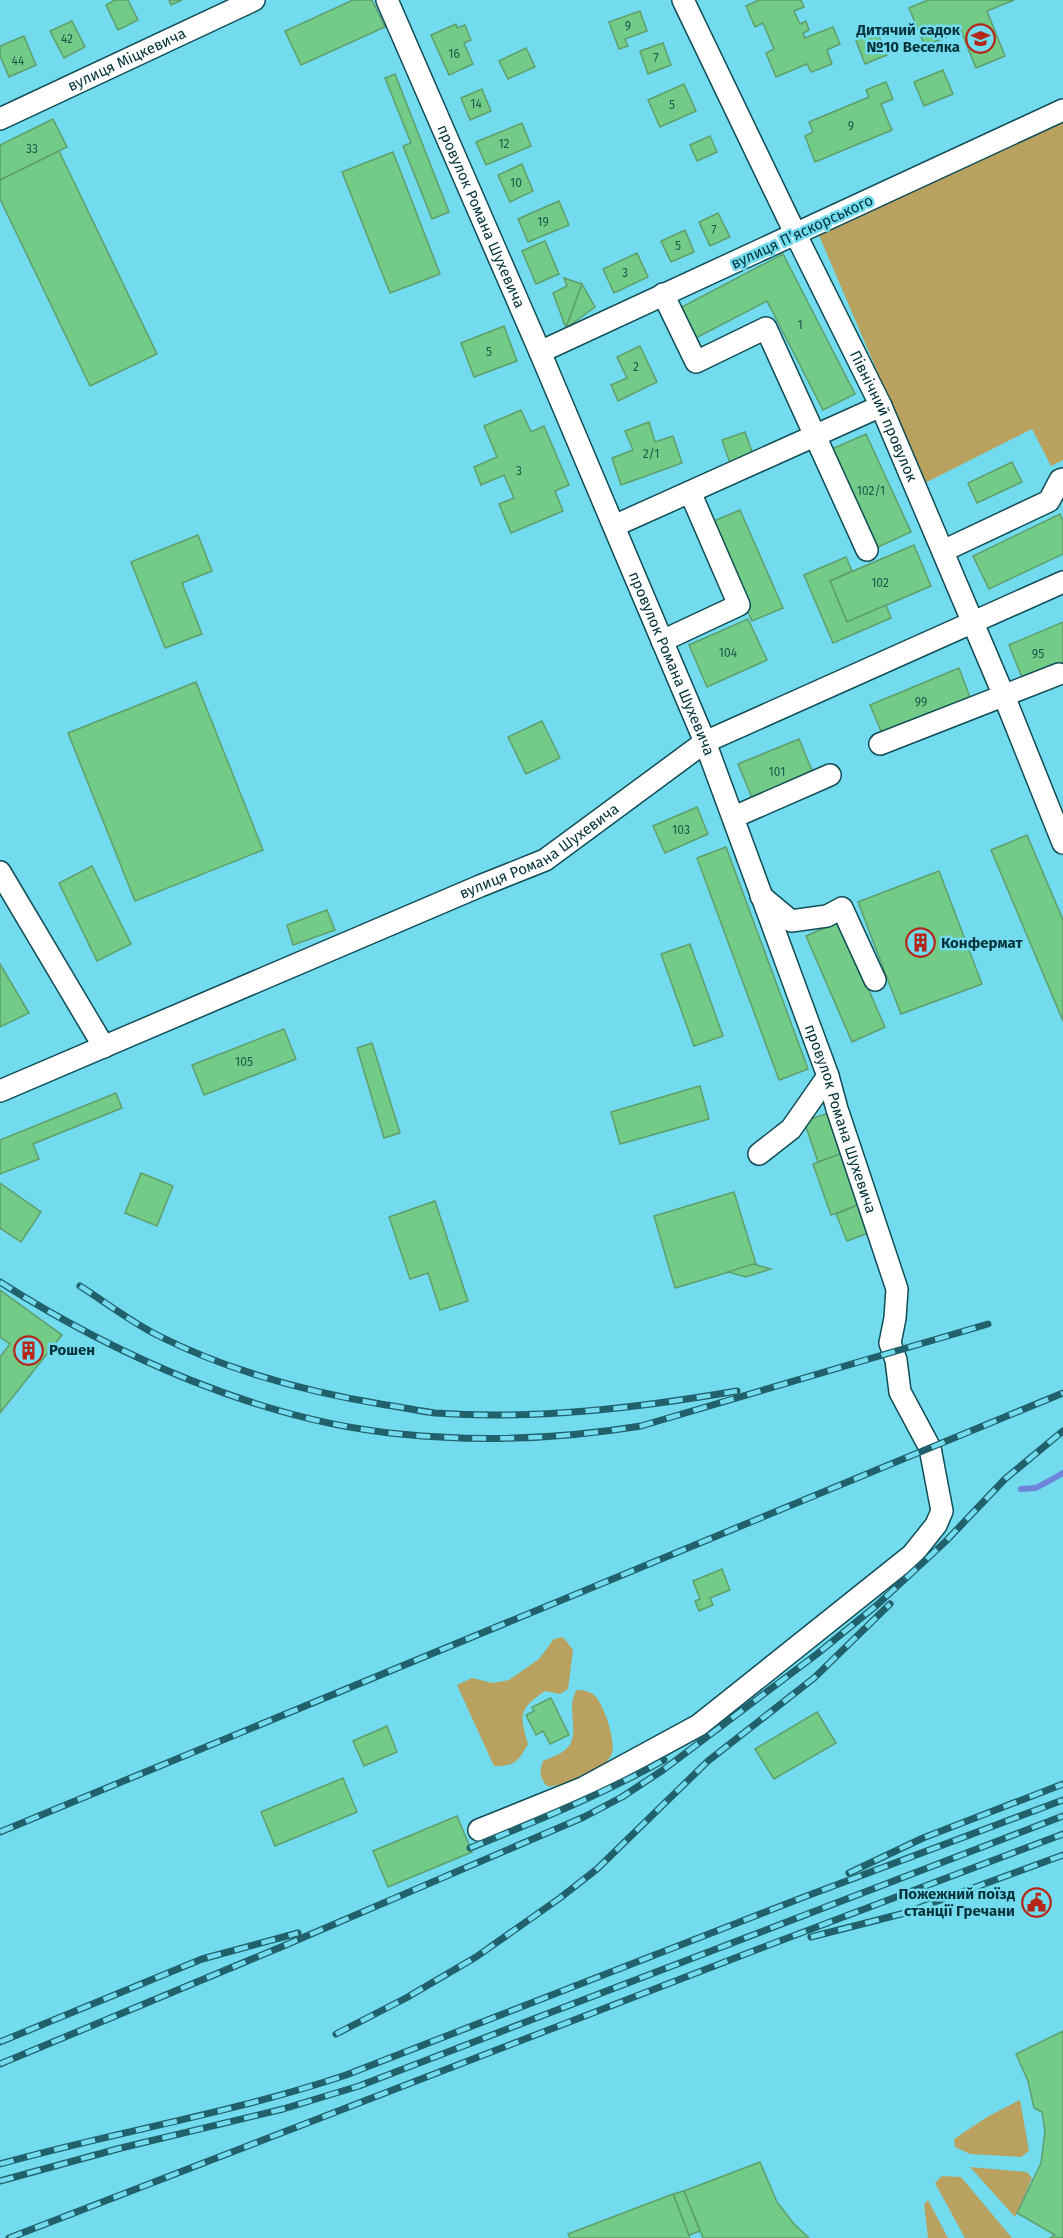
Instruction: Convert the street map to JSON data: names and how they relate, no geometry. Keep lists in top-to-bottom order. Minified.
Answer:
{"streets":{"street":["вулиця Міцкевича","провулок Романа Шухевича","вулиця Пʼяскорського","Північний провулок","вулиця Романа Шухевича"]},"crossings":[["провулок Романа Шухевича","вулиця Пʼяскорського"],["провулок Романа Шухевича","вулиця Романа Шухевича"],["вулиця Пʼяскорського","Північний провулок"],["Північний провулок","вулиця Романа Шухевича"]],"places":{"school or university":["Дитячий садок №10 Веселка"],"building":["Конфермат","Рошен"],"public building":["Пожежний поїзд станції Гречани"]},"house_numbers":["9","42","16","7","44","14","5","9","12","33","10","19","7","5","3","1","5","2","2/1","3","102/1","102","104","95","99","101","103","105"]}
